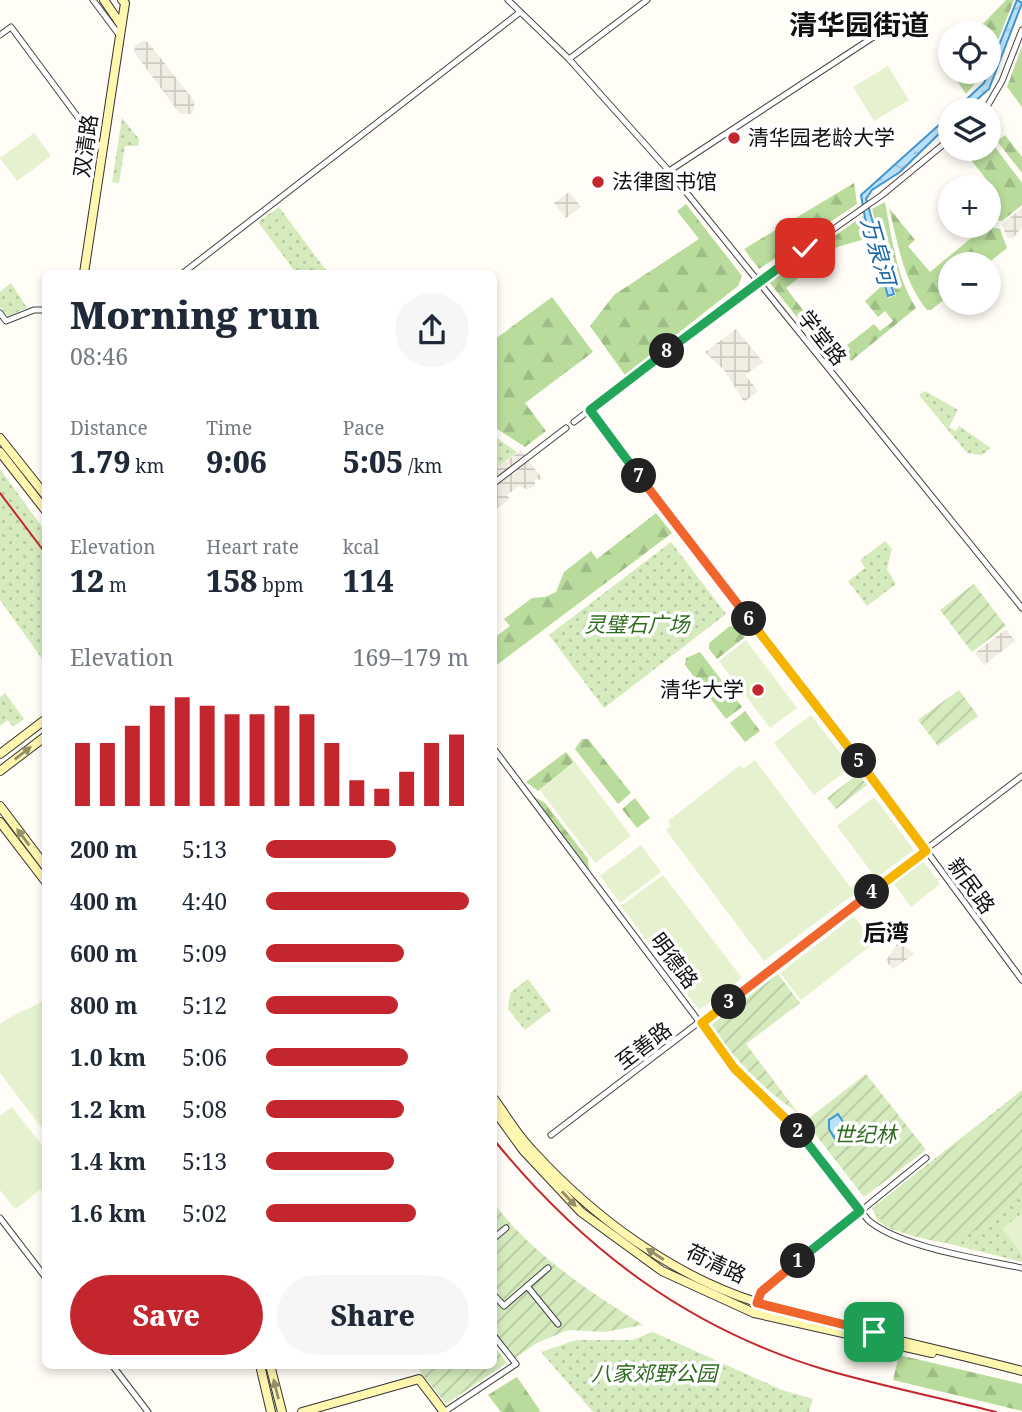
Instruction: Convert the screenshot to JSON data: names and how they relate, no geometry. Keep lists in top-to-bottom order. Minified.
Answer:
{"streets":{"main road":["双清路","荷清路"],"street":["学堂路","新民路","明德路","至善路"]},"crossings":[["新民路","至善路"],["明德路","至善路"]],"districts":["清华园街道","后湾"],"water":["万泉河"],"parks":["灵璧石广场","世纪林","八家郊野公园"],"places":["清华园老龄大学","法律图书馆","清华大学"],"page":{"map_buttons":["+","−"],"heading":["Morning run","08:46"],"pins":["8","7","6","5","4","3","2","1"],"stats":[["Distance","1.79 km"],["Time","9:06"],["Pace","5:05 /km"],["Elevation","12 m"],["Heart rate","158 bpm"],["kcal","114"]],"chart":["Elevation","169–179 m"],"list":[{"name":"200 m","note":"5:13"},{"name":"400 m","note":"4:40"},{"name":"600 m","note":"5:09"},{"name":"800 m","note":"5:12"},{"name":"1.0 km","note":"5:06"},{"name":"1.2 km","note":"5:08"},{"name":"1.4 km","note":"5:13"},{"name":"1.6 km","note":"5:02"}],"buttons":["Save","Share"]}}
